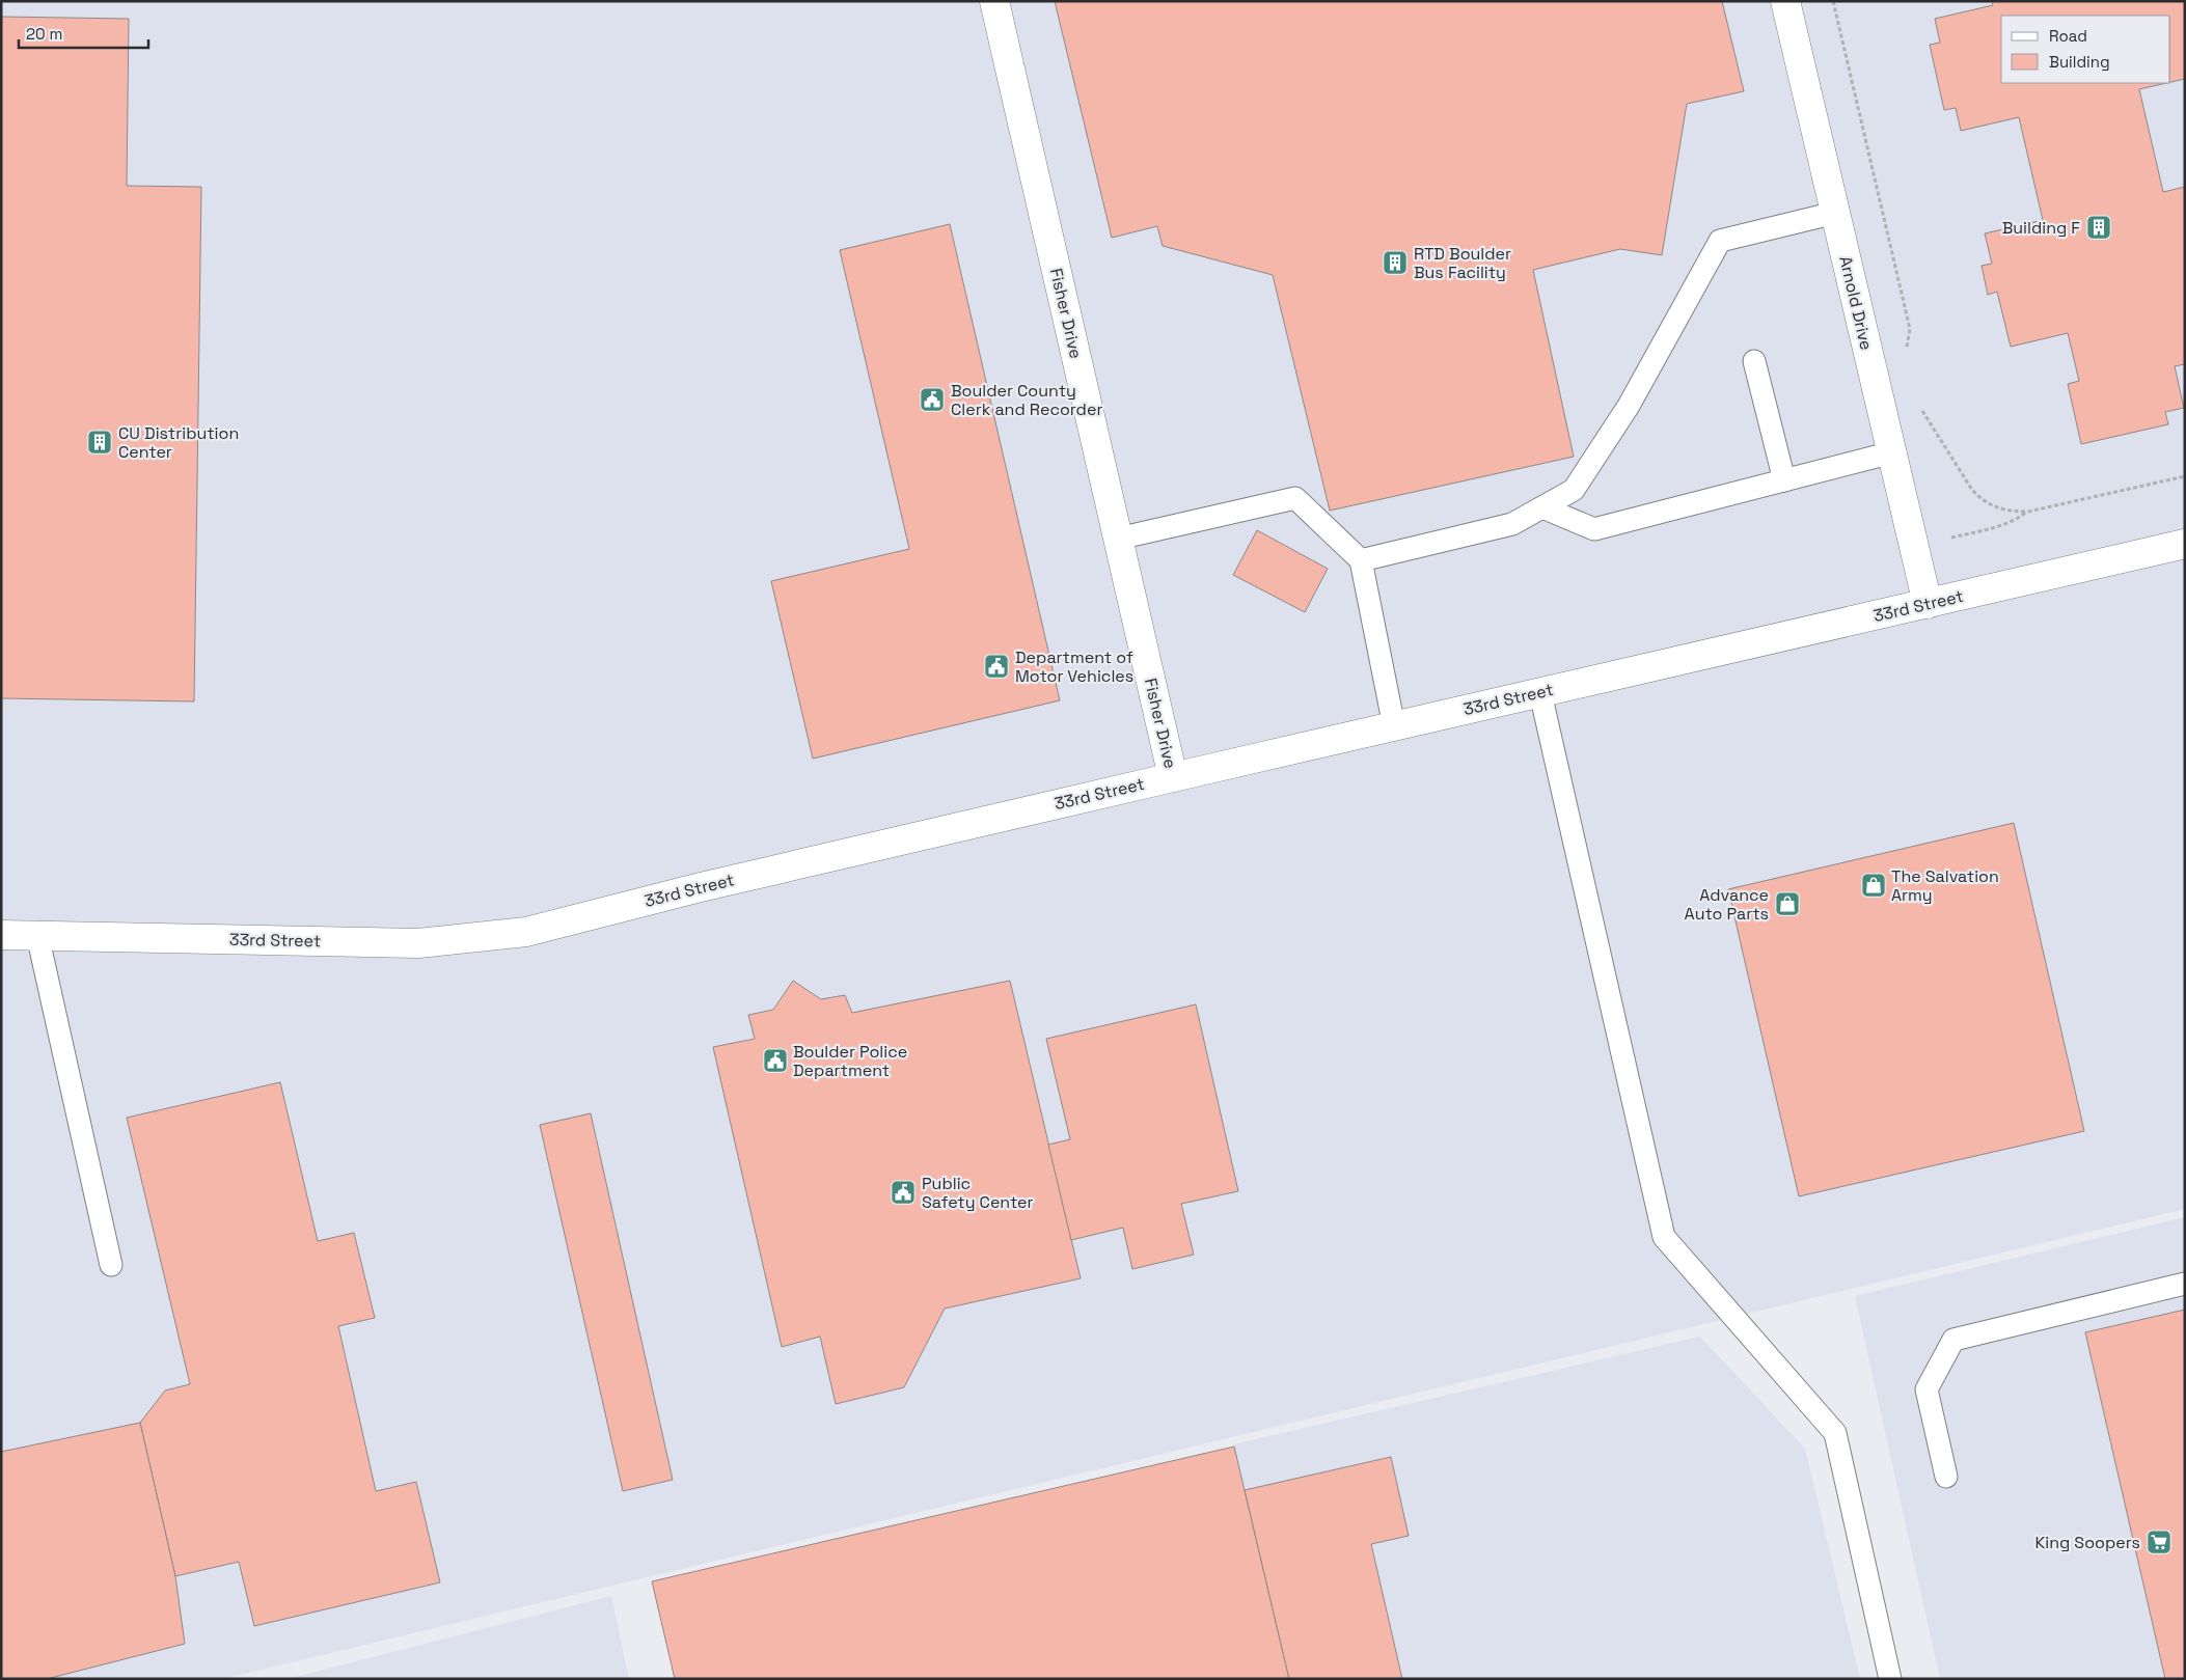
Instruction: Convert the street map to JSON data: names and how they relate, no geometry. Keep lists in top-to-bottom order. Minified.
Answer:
{"streets":{"street":["Arnold Drive","Fisher Drive","33rd Street"]},"crossings":[["Arnold Drive","33rd Street"],["Fisher Drive","33rd Street"]],"places":{"building":["Building F","RTD Boulder Bus Facility","CU Distribution Center"],"public building":["Boulder County Clerk and Recorder","Department of Motor Vehicles","Boulder Police Department","Public Safety Center"],"shop":["The Salvation Army","Advance Auto Parts"],"supermarket":["King Soopers"]},"legend":["Road","Building"],"scale_bar":"20 m"}
